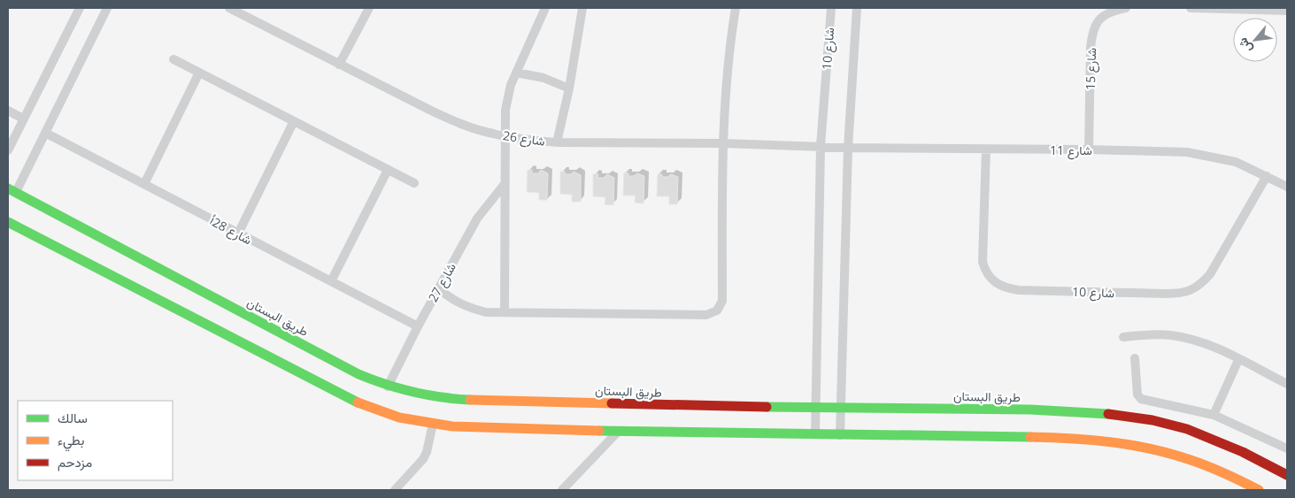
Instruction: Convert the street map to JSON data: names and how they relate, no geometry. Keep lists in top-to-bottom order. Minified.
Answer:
{"streets":{"main road":["طريق البستان"],"street":["شارع 10","شارع 15","شارع 26","شارع 11","شارع 28أ","شارع 27"]},"crossings":[["شارع 10","شارع 26"],["شارع 10","شارع 11"],["شارع 10","طريق البستان"],["شارع 15","شارع 11"],["شارع 26","شارع 11"],["شارع 28أ","شارع 27"],["شارع 27","طريق البستان"]],"legend":["سالك","بطيء","مزدحم"],"north":"bottom left"}
